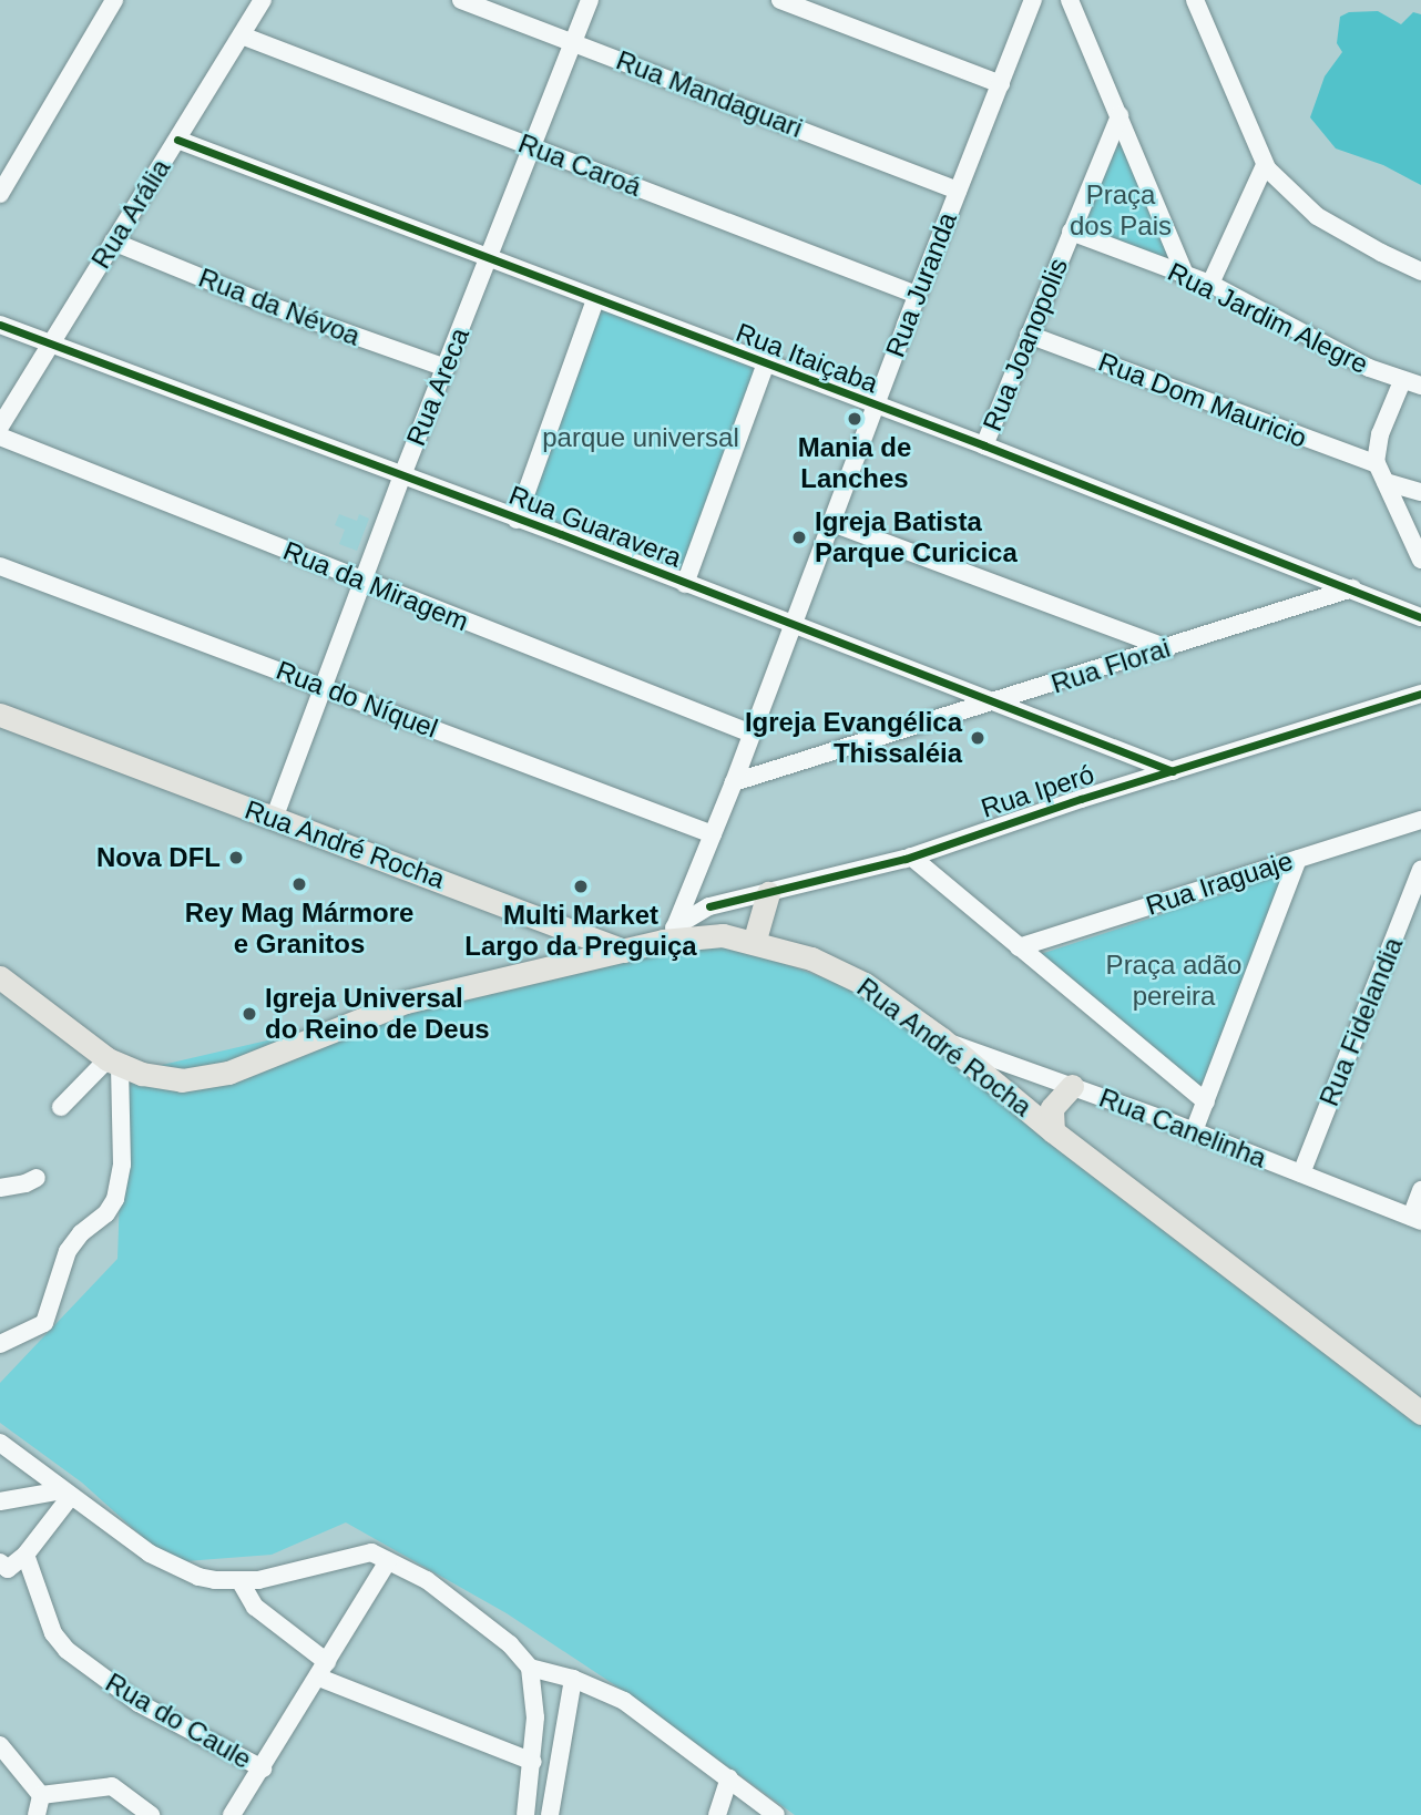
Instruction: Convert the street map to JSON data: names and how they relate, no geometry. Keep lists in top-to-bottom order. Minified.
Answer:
{"streets":{"main road":["Rua André Rocha"],"street":["Rua Mandaguari","Rua Caroá","Rua Arália","Rua Juranda","Rua da Névoa","Rua Jardim Alegre","Rua Joanopolis","Rua Itaiçaba","Rua Areca","Rua Dom Mauricio","Rua Guaravera","Rua da Miragem","Rua Florai","Rua do Níquel","Rua Iperó","Rua Iraguaje","Rua Fidelandia","Rua Canelinha","Rua do Caule"]},"crossings":[["Rua Mandaguari","Rua Juranda"],["Rua Mandaguari","Rua Areca"],["Rua Caroá","Rua Arália"],["Rua Caroá","Rua Juranda"],["Rua Caroá","Rua Areca"],["Rua Arália","Rua da Névoa"],["Rua Arália","Rua Itaiçaba"],["Rua Arália","Rua Guaravera"],["Rua Juranda","Rua Itaiçaba"],["Rua Juranda","Rua Guaravera"],["Rua Juranda","Rua da Miragem"],["Rua Juranda","Rua Florai"],["Rua Juranda","Rua do Níquel"],["Rua Juranda","Rua André Rocha"],["Rua da Névoa","Rua Areca"],["Rua Jardim Alegre","Rua Joanopolis"],["Rua Joanopolis","Rua Itaiçaba"],["Rua Joanopolis","Rua Dom Mauricio"],["Rua Itaiçaba","Rua Areca"],["Rua Itaiçaba","Rua Florai"],["Rua Areca","Rua Guaravera"],["Rua Areca","Rua da Miragem"],["Rua Areca","Rua do Níquel"],["Rua Areca","Rua André Rocha"],["Rua Guaravera","Rua Florai"],["Rua Guaravera","Rua Iperó"],["Rua André Rocha","Rua Canelinha"],["Rua Fidelandia","Rua Canelinha"]],"parks":["Praça dos Pais","parque universal","Praça adão pereira"],"places":["Mania de Lanches","Igreja Batista Parque Curicica","Igreja Evangélica Thissaléia","Nova DFL","Rey Mag Mármore e Granitos","Multi Market Largo da Preguiça","Igreja Universal do Reino de Deus"]}
